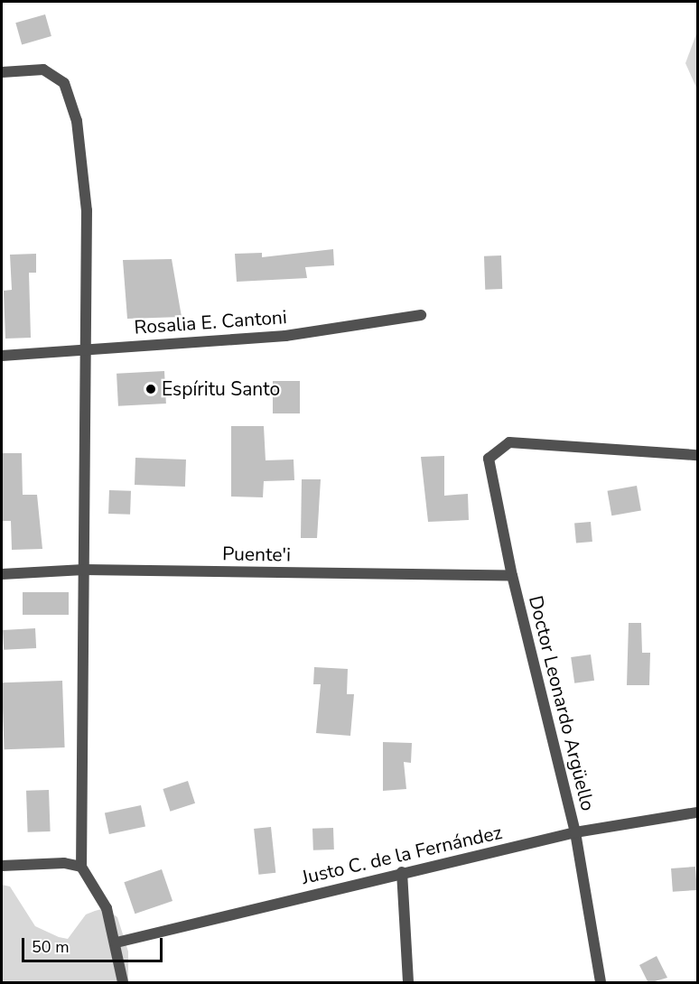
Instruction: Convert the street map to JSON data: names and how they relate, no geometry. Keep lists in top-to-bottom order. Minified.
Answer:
{"streets":{"street":["Rosalia E. Cantoni","Puente'i","Doctor Leonardo Argüello","Justo C. de la Fernández"]},"crossings":[["Puente'i","Doctor Leonardo Argüello"],["Doctor Leonardo Argüello","Justo C. de la Fernández"]],"places":["Espíritu Santo"],"scale_bar":"50 m"}
